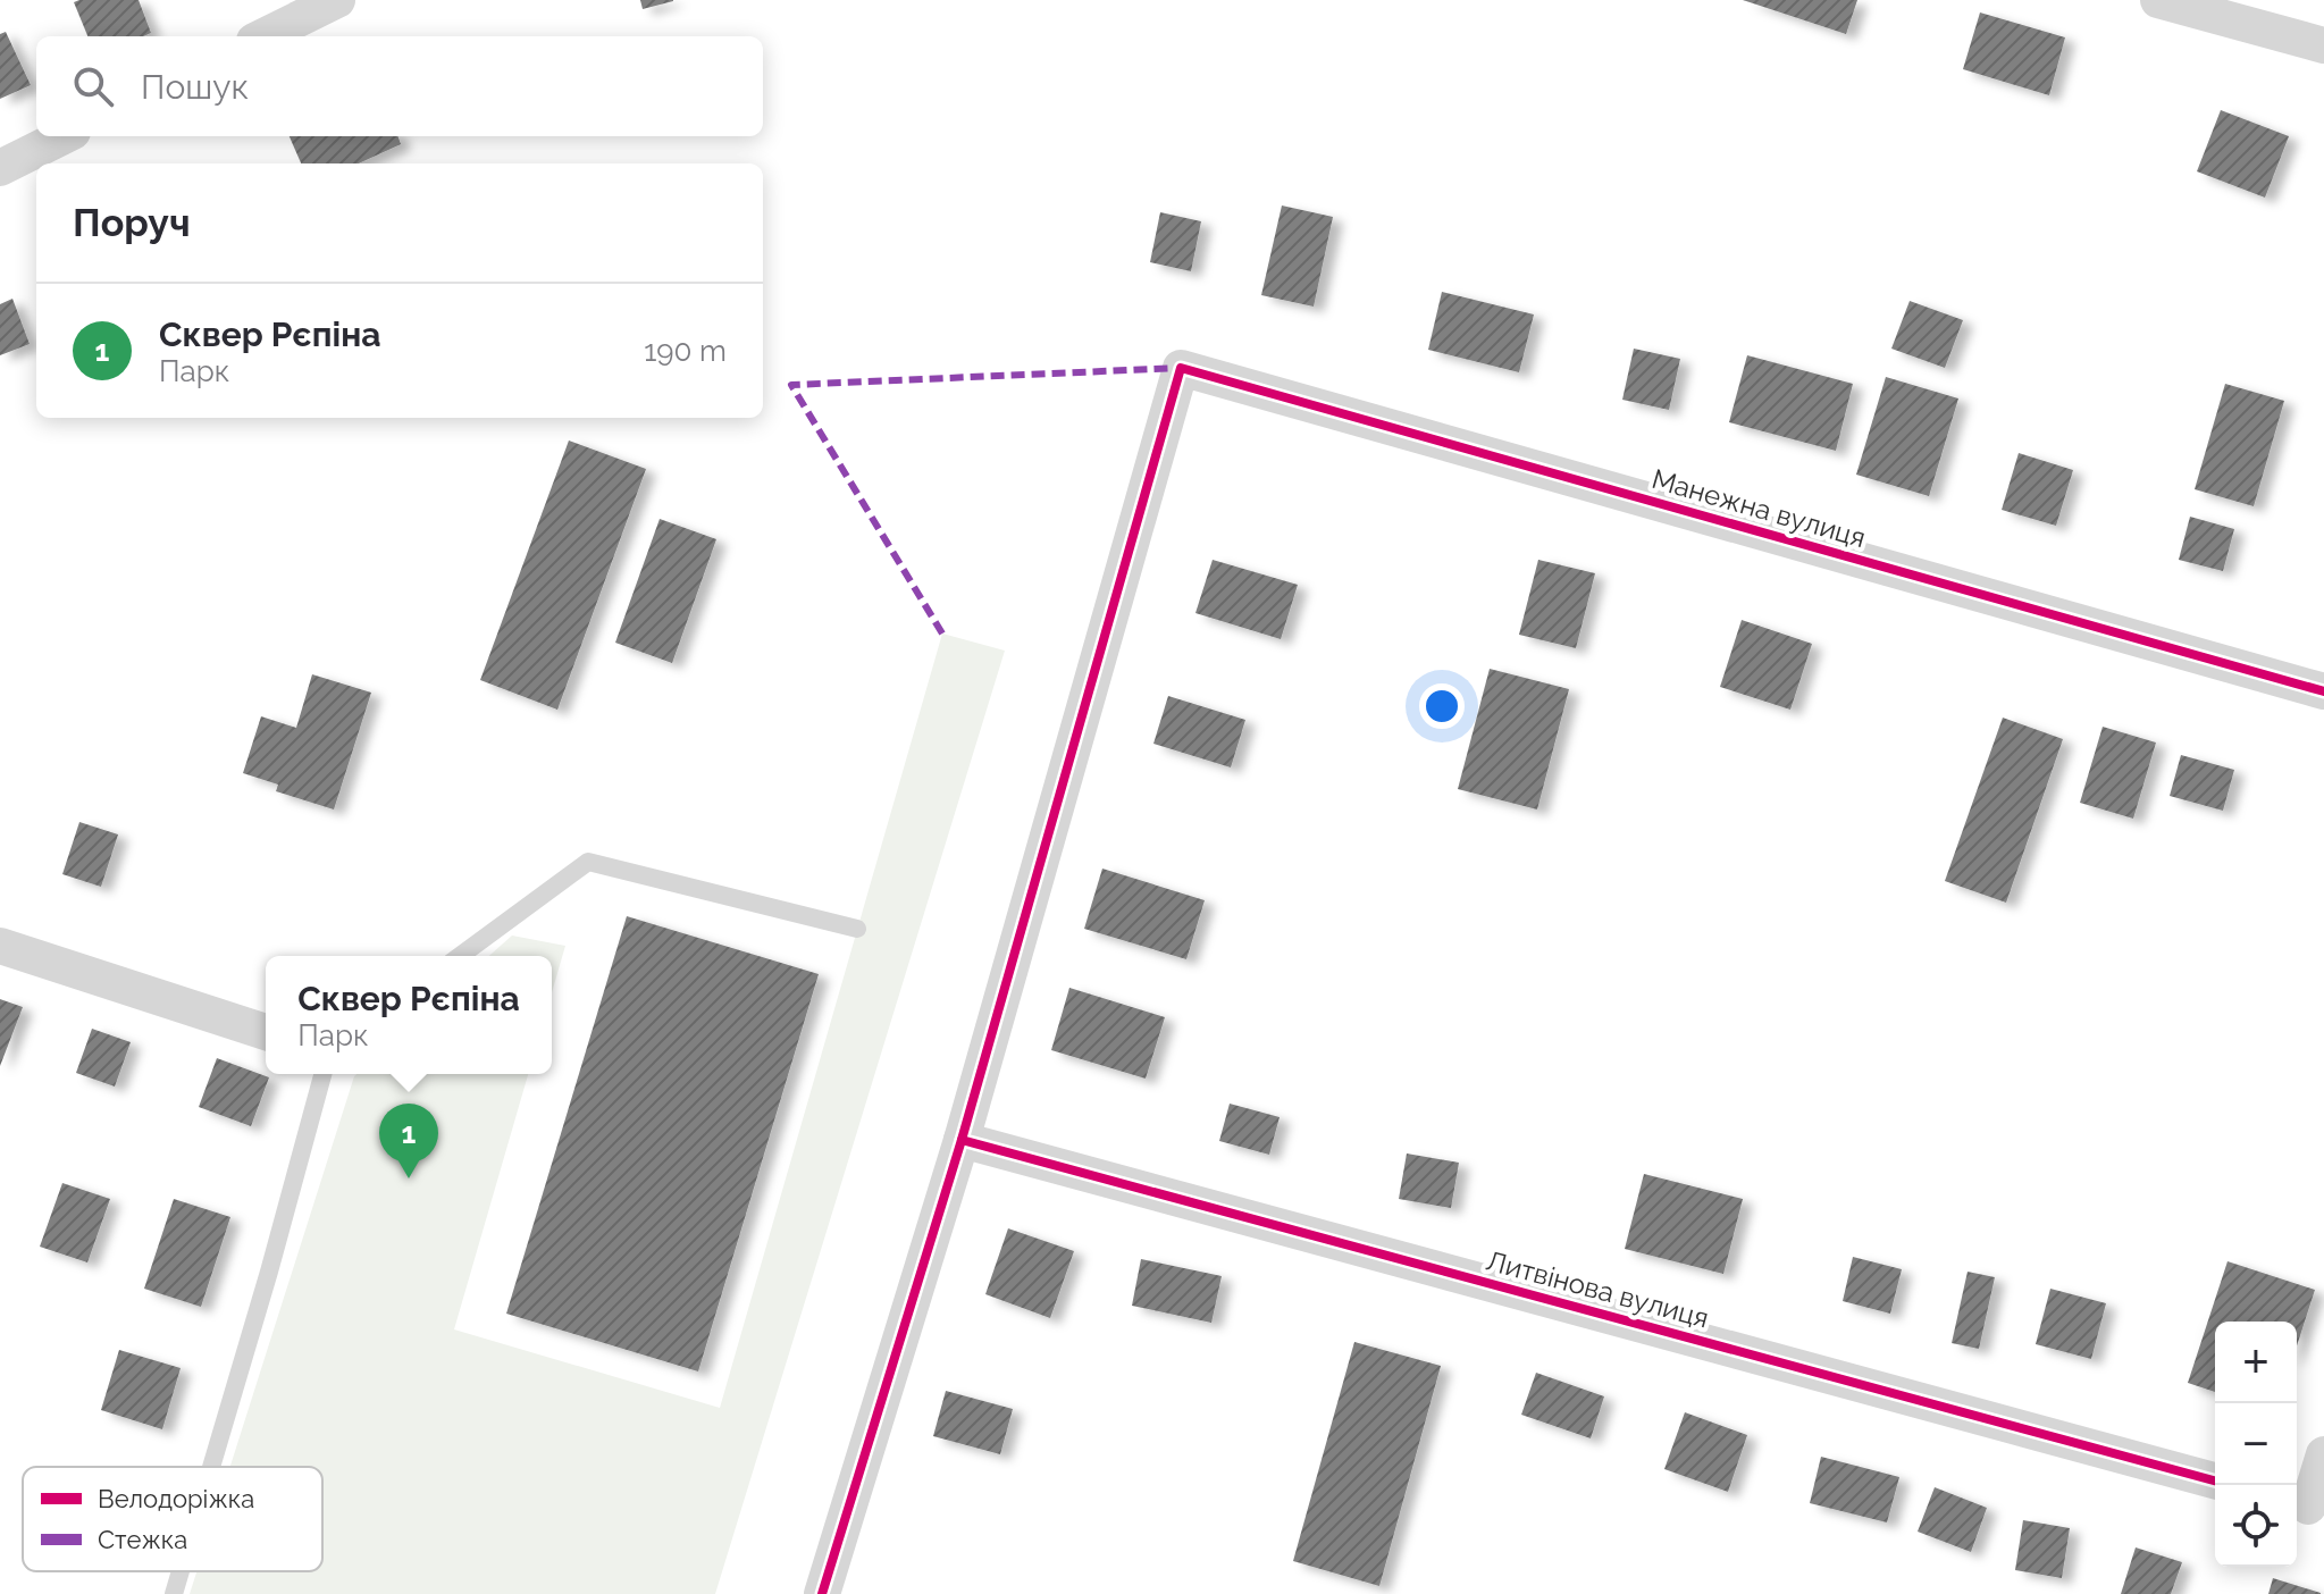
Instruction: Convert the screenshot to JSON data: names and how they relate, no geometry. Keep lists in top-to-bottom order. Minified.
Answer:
{"streets":{"street":["Манежна вулиця","Литвінова вулиця"]},"crossings":[["Манежна вулиця","Литвінова вулиця"]],"legend":["Велодоріжка","Стежка"],"page":{"search":"Пошук","heading":"Поруч","list":[{"mark":"1","name":"Сквер Рєпіна","note":"Парк","value":"190 m"}],"popup":["Сквер Рєпіна","Парк"],"pins":"1","map_buttons":["+","−"]}}
